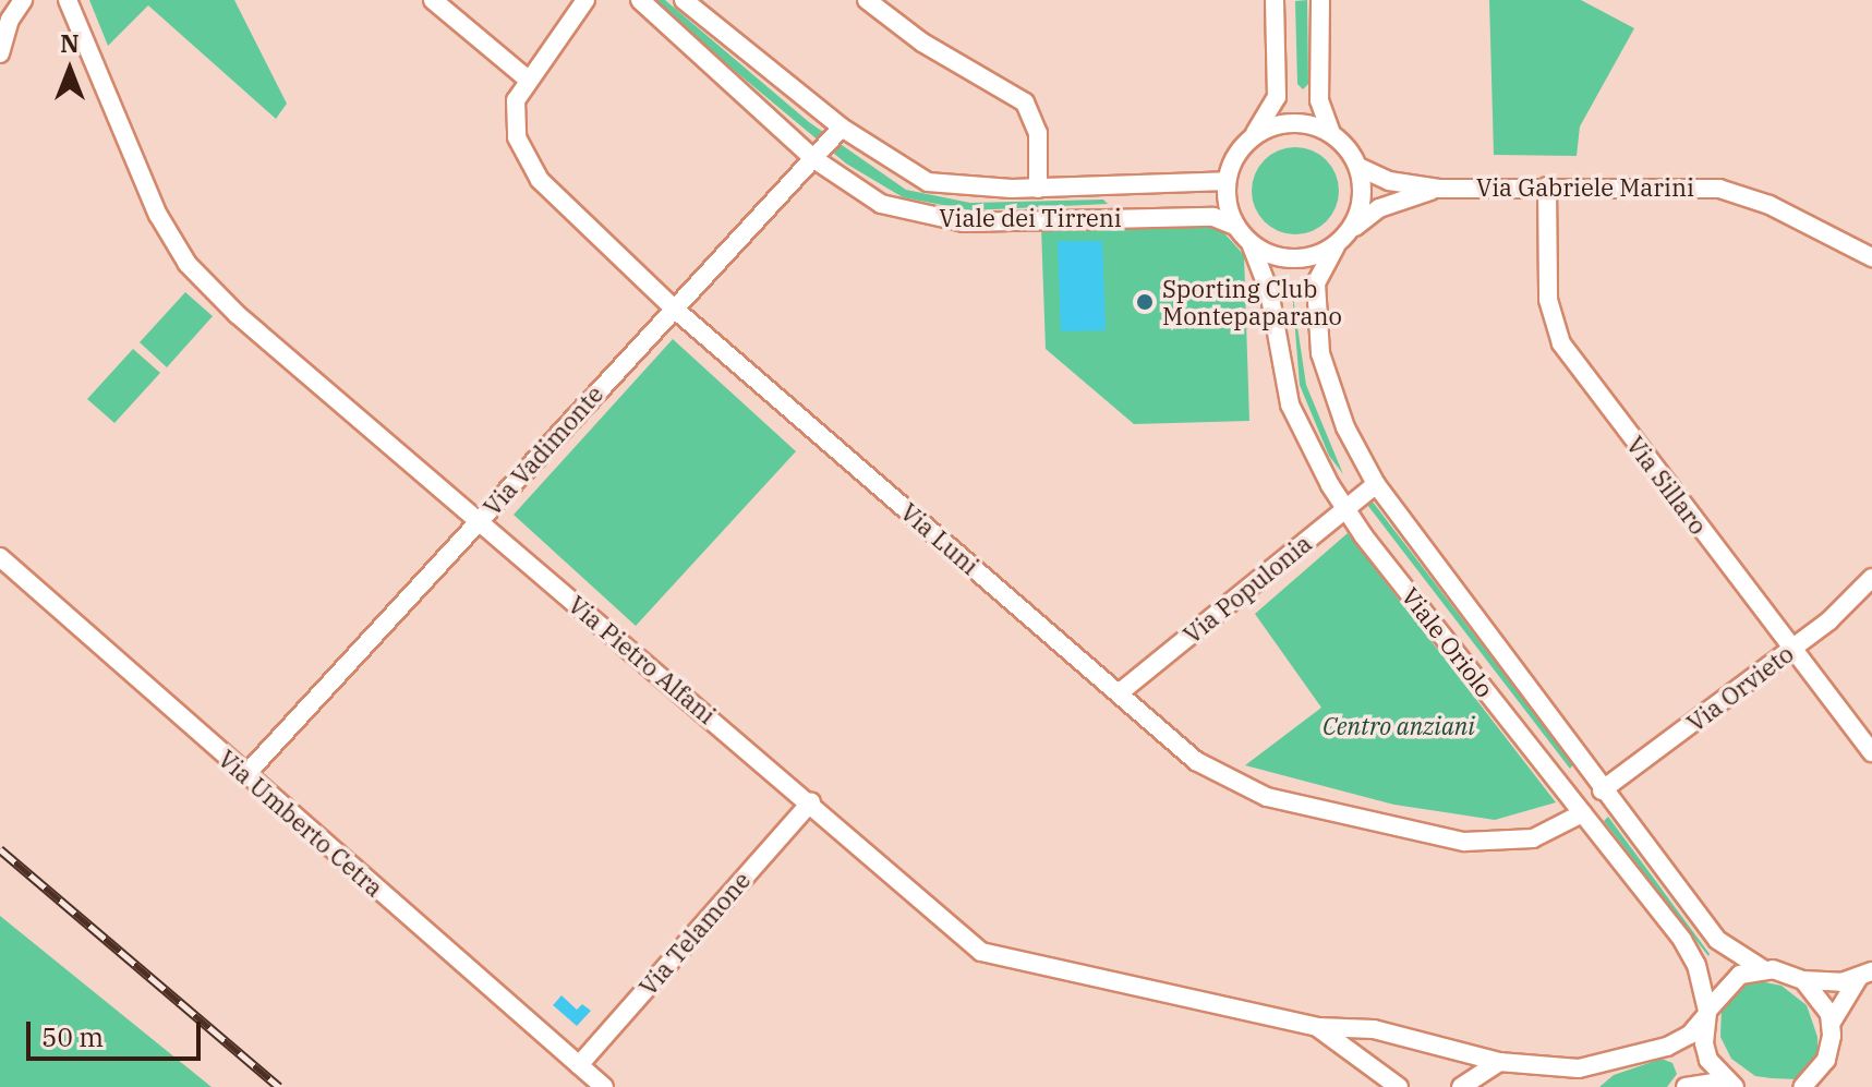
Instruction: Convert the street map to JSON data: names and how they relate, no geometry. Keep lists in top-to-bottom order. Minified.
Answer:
{"streets":{"street":["Via Gabriele Marini","Viale dei Tirreni","Via Vadimonte","Via Sillaro","Via Luni","Via Populonia","Viale Oriolo","Via Pietro Alfani","Via Orvieto","Via Umberto Cetra","Via Telamone"]},"crossings":[["Via Gabriele Marini","Viale dei Tirreni"],["Via Gabriele Marini","Via Sillaro"],["Via Gabriele Marini","Viale Oriolo"],["Viale dei Tirreni","Via Vadimonte"],["Viale dei Tirreni","Viale Oriolo"],["Via Vadimonte","Via Luni"],["Via Vadimonte","Via Pietro Alfani"],["Via Vadimonte","Via Umberto Cetra"],["Via Sillaro","Via Orvieto"],["Via Luni","Via Populonia"],["Via Luni","Viale Oriolo"],["Via Populonia","Viale Oriolo"],["Viale Oriolo","Via Orvieto"],["Via Pietro Alfani","Via Telamone"],["Via Umberto Cetra","Via Telamone"]],"parks":["Centro anziani"],"places":["Sporting Club Montepaparano"],"scale_bar":"50 m","north":"top"}
